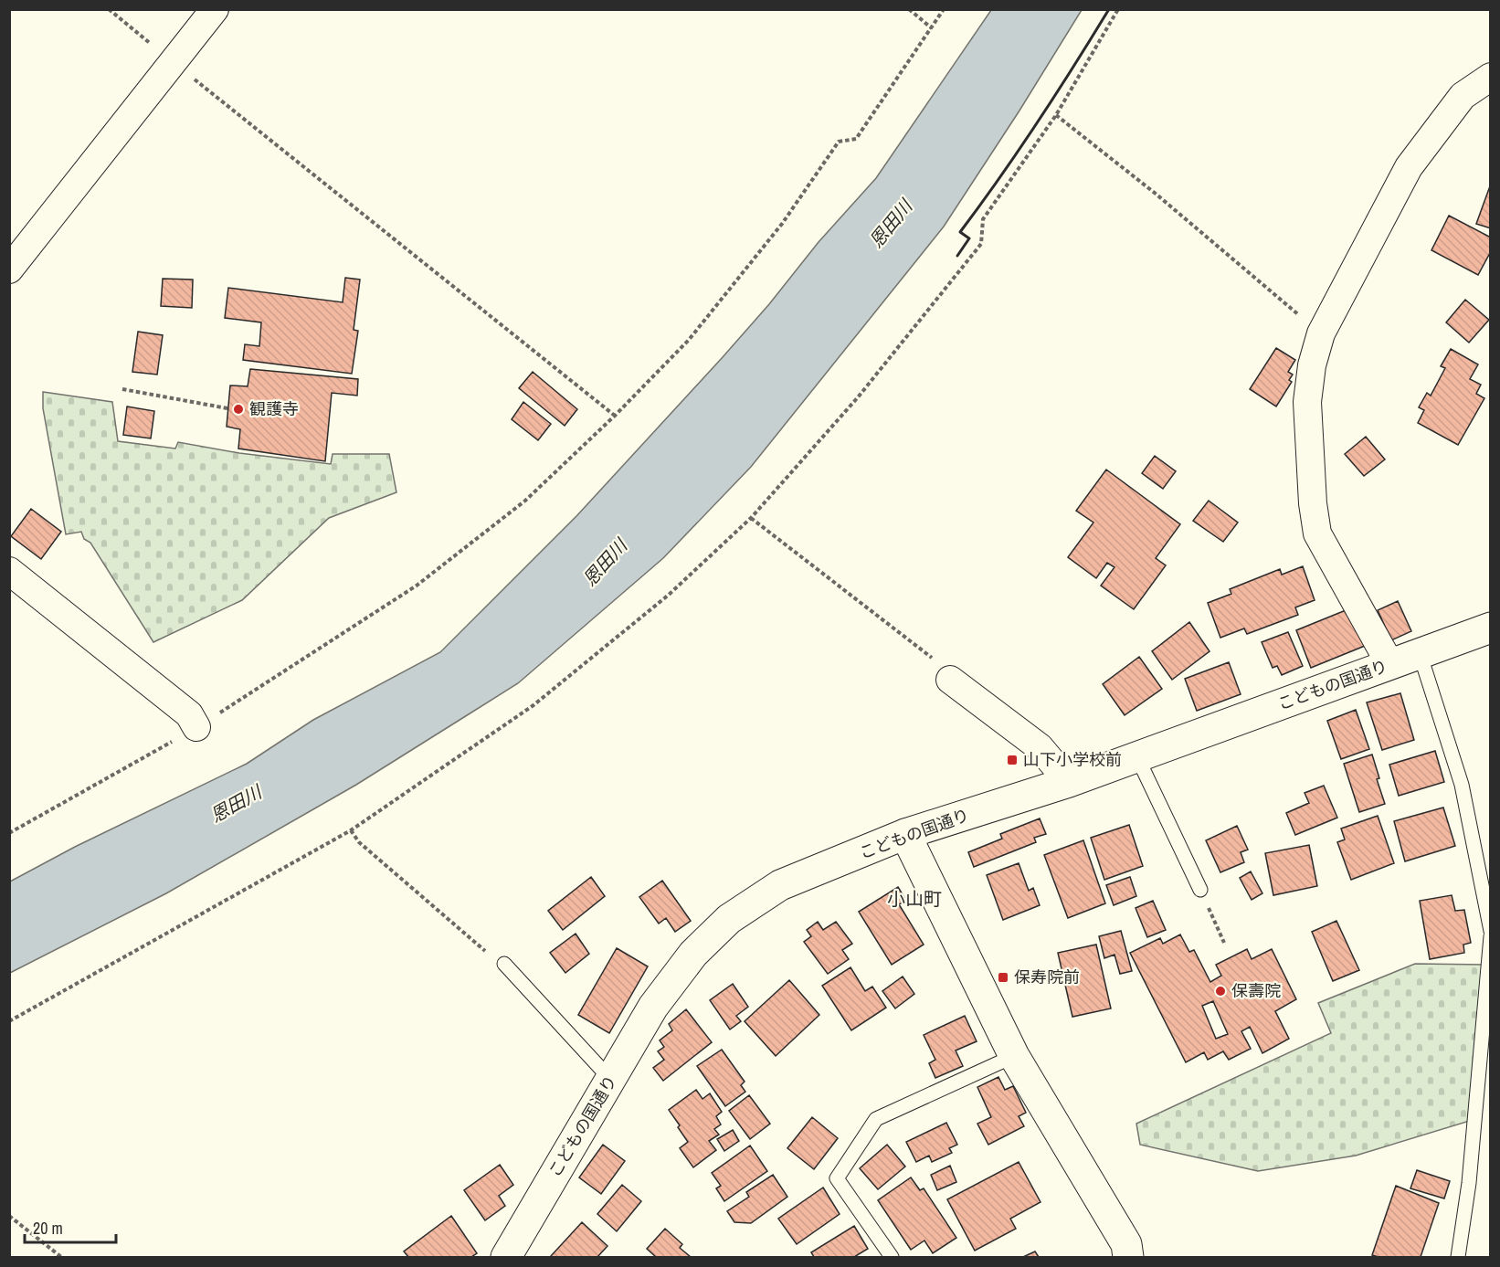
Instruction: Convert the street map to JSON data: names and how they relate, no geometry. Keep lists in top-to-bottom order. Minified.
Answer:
{"streets":{"main road":["こどもの国通り"]},"districts":["小山町"],"water":["恩田川"],"places":{"other":["観護寺","保壽院"],"transit":["山下小学校前","保寿院前"]},"scale_bar":"20 m"}
